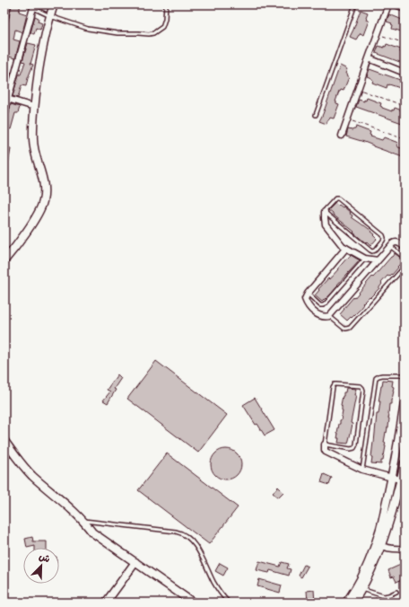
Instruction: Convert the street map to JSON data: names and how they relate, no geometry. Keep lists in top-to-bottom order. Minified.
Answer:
{"north":"top right"}
